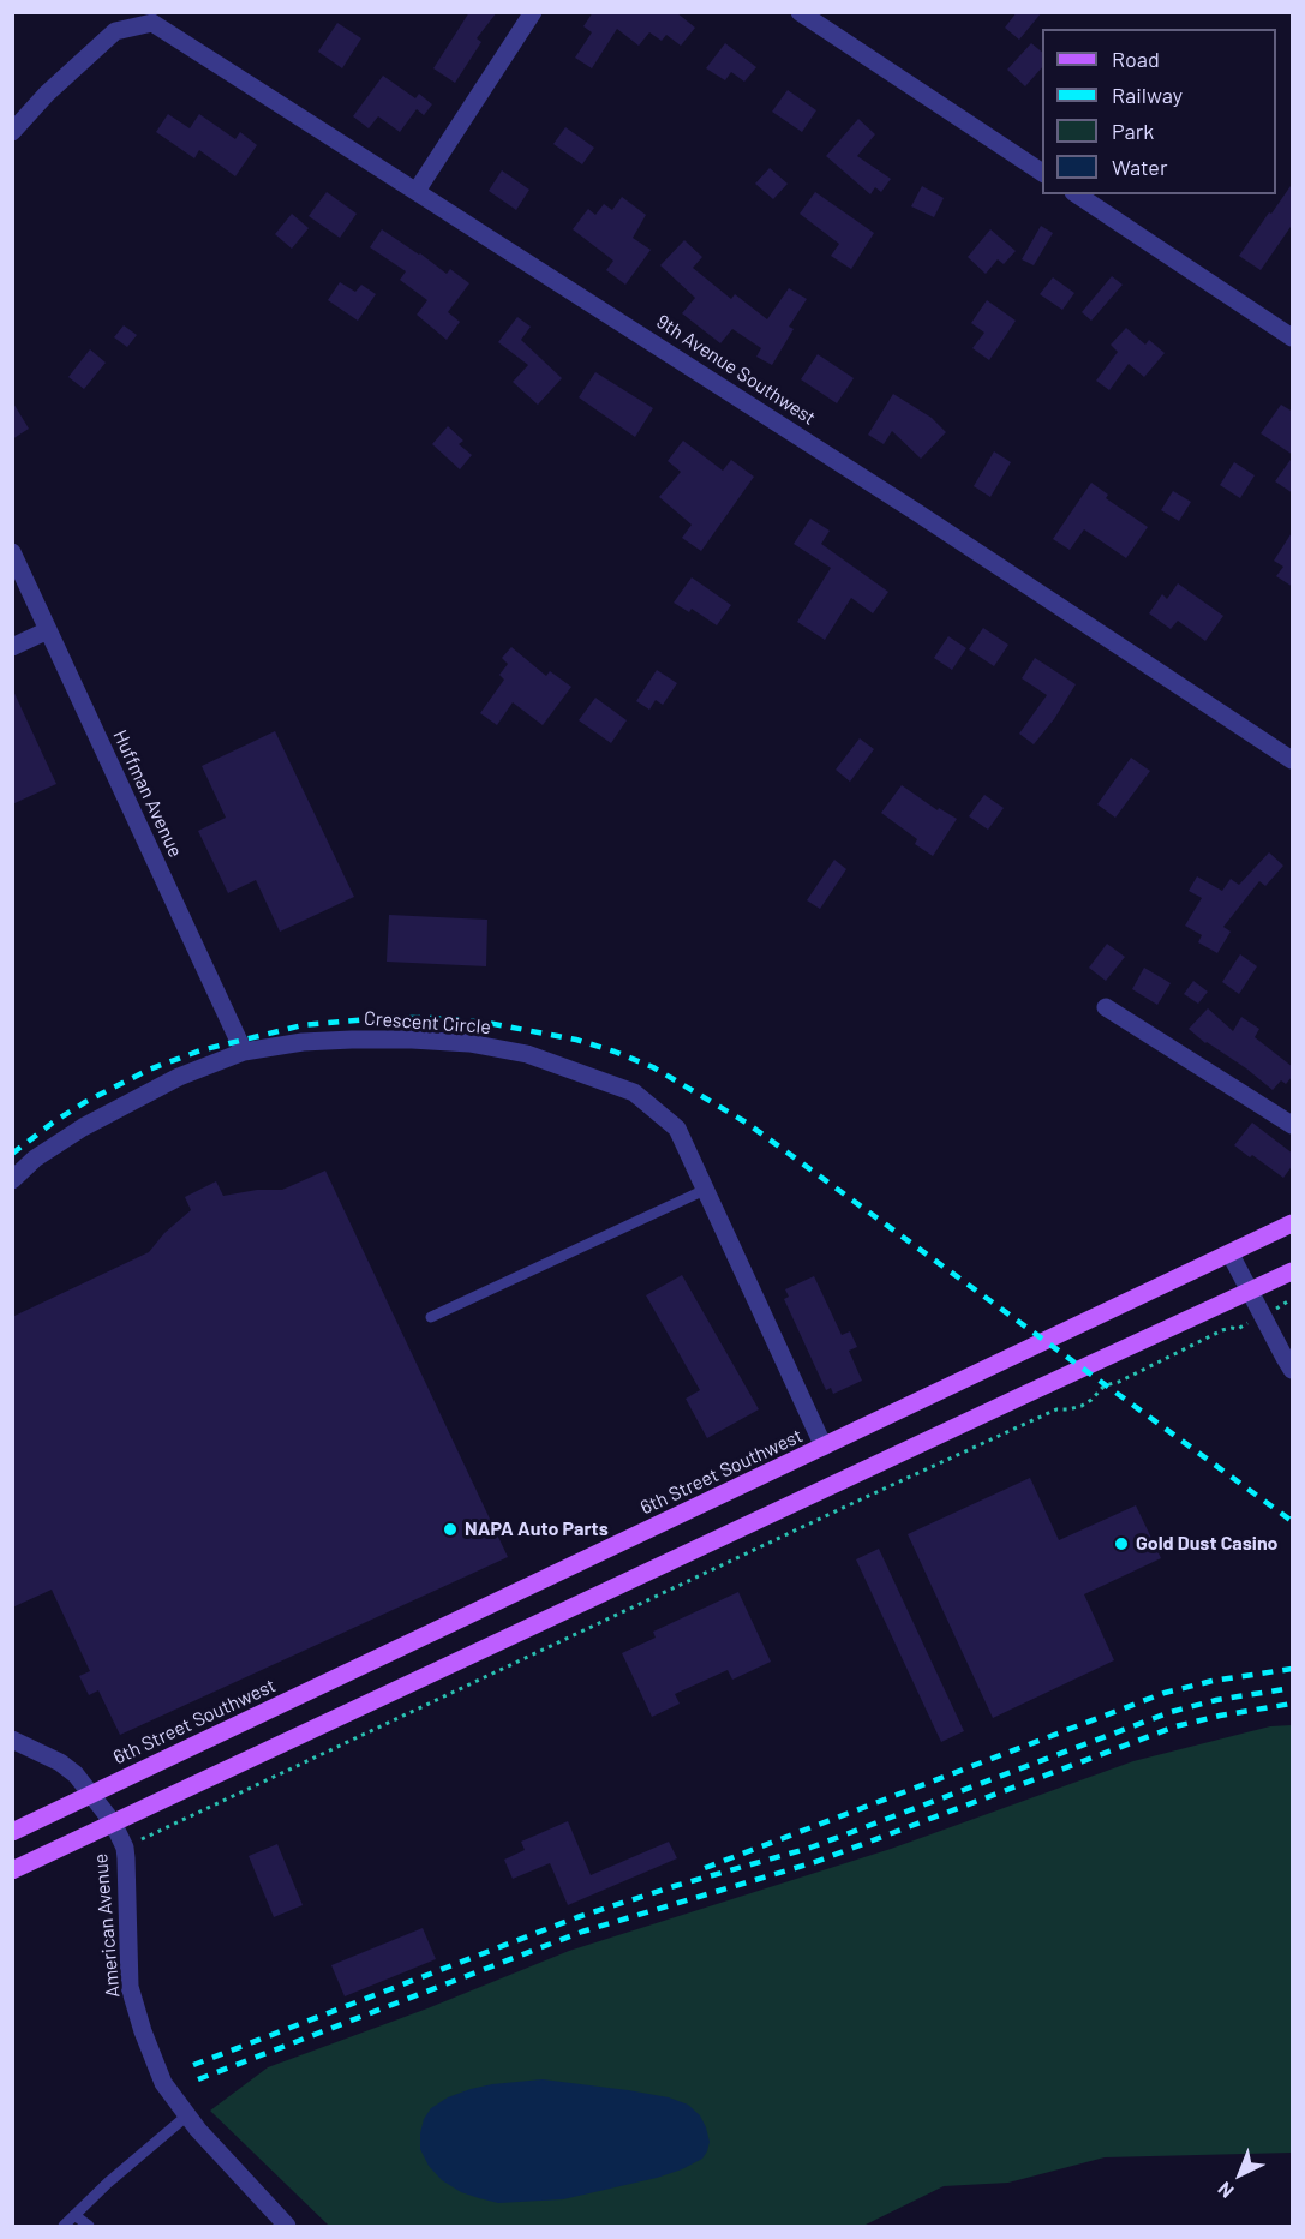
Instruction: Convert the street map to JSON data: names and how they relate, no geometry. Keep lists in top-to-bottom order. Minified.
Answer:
{"streets":{"main road":["6th Street Southwest"],"street":["9th Avenue Southwest","Huffman Avenue","Crescent Circle","American Avenue"]},"crossings":[["Huffman Avenue","Crescent Circle"],["Crescent Circle","6th Street Southwest"],["6th Street Southwest","American Avenue"]],"places":["NAPA Auto Parts","Gold Dust Casino"],"legend":["Road","Railway","Park","Water"],"north":"bottom left"}
